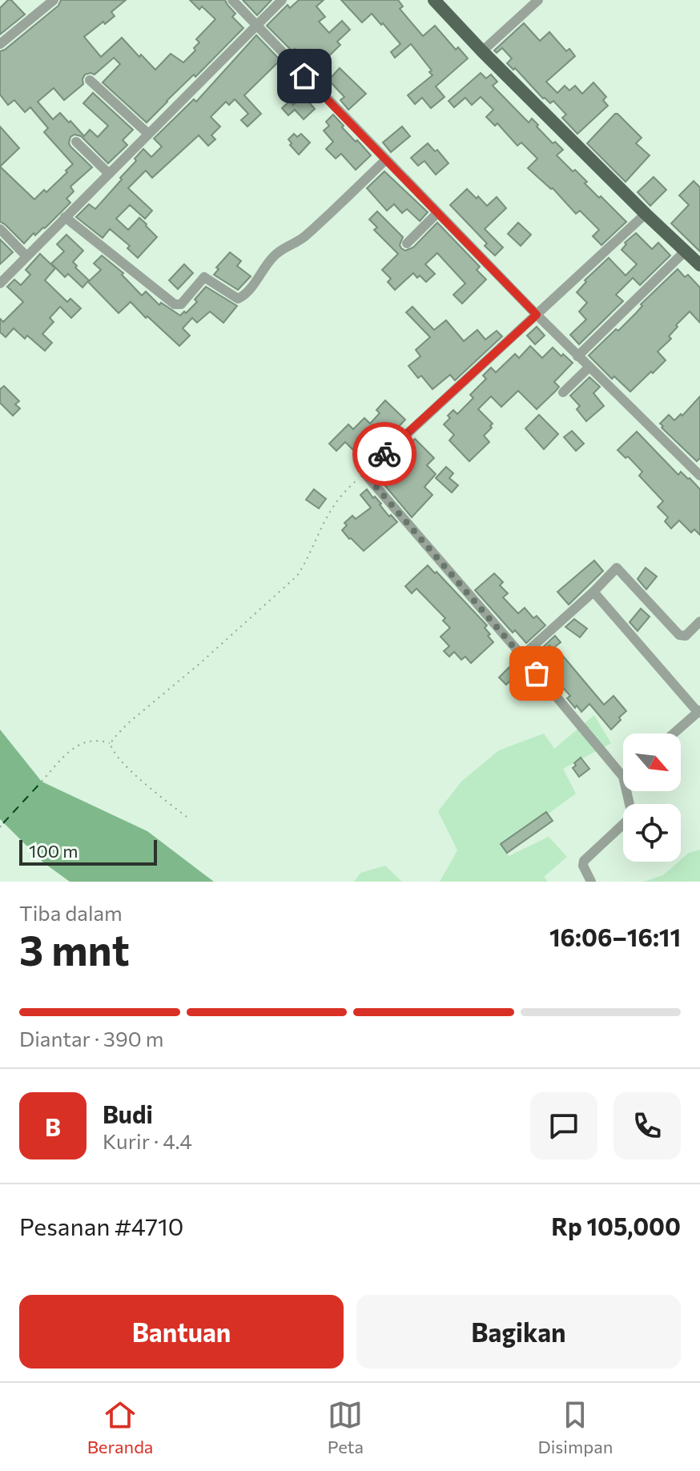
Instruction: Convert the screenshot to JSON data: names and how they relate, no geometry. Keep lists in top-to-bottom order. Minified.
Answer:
{"scale_bar":"100 m","north":"bottom right","page":{"scale":"100 m","heading":["3 mnt","Tiba dalam","16:06–16:11"],"panel":["Budi","Kurir · 4.4","Pesanan #4710","Rp 105,000"],"bar":"Diantar · 390 m","round":"B","buttons":["Bantuan","Bagikan"],"tabs":["Beranda","Peta","Disimpan"]}}
